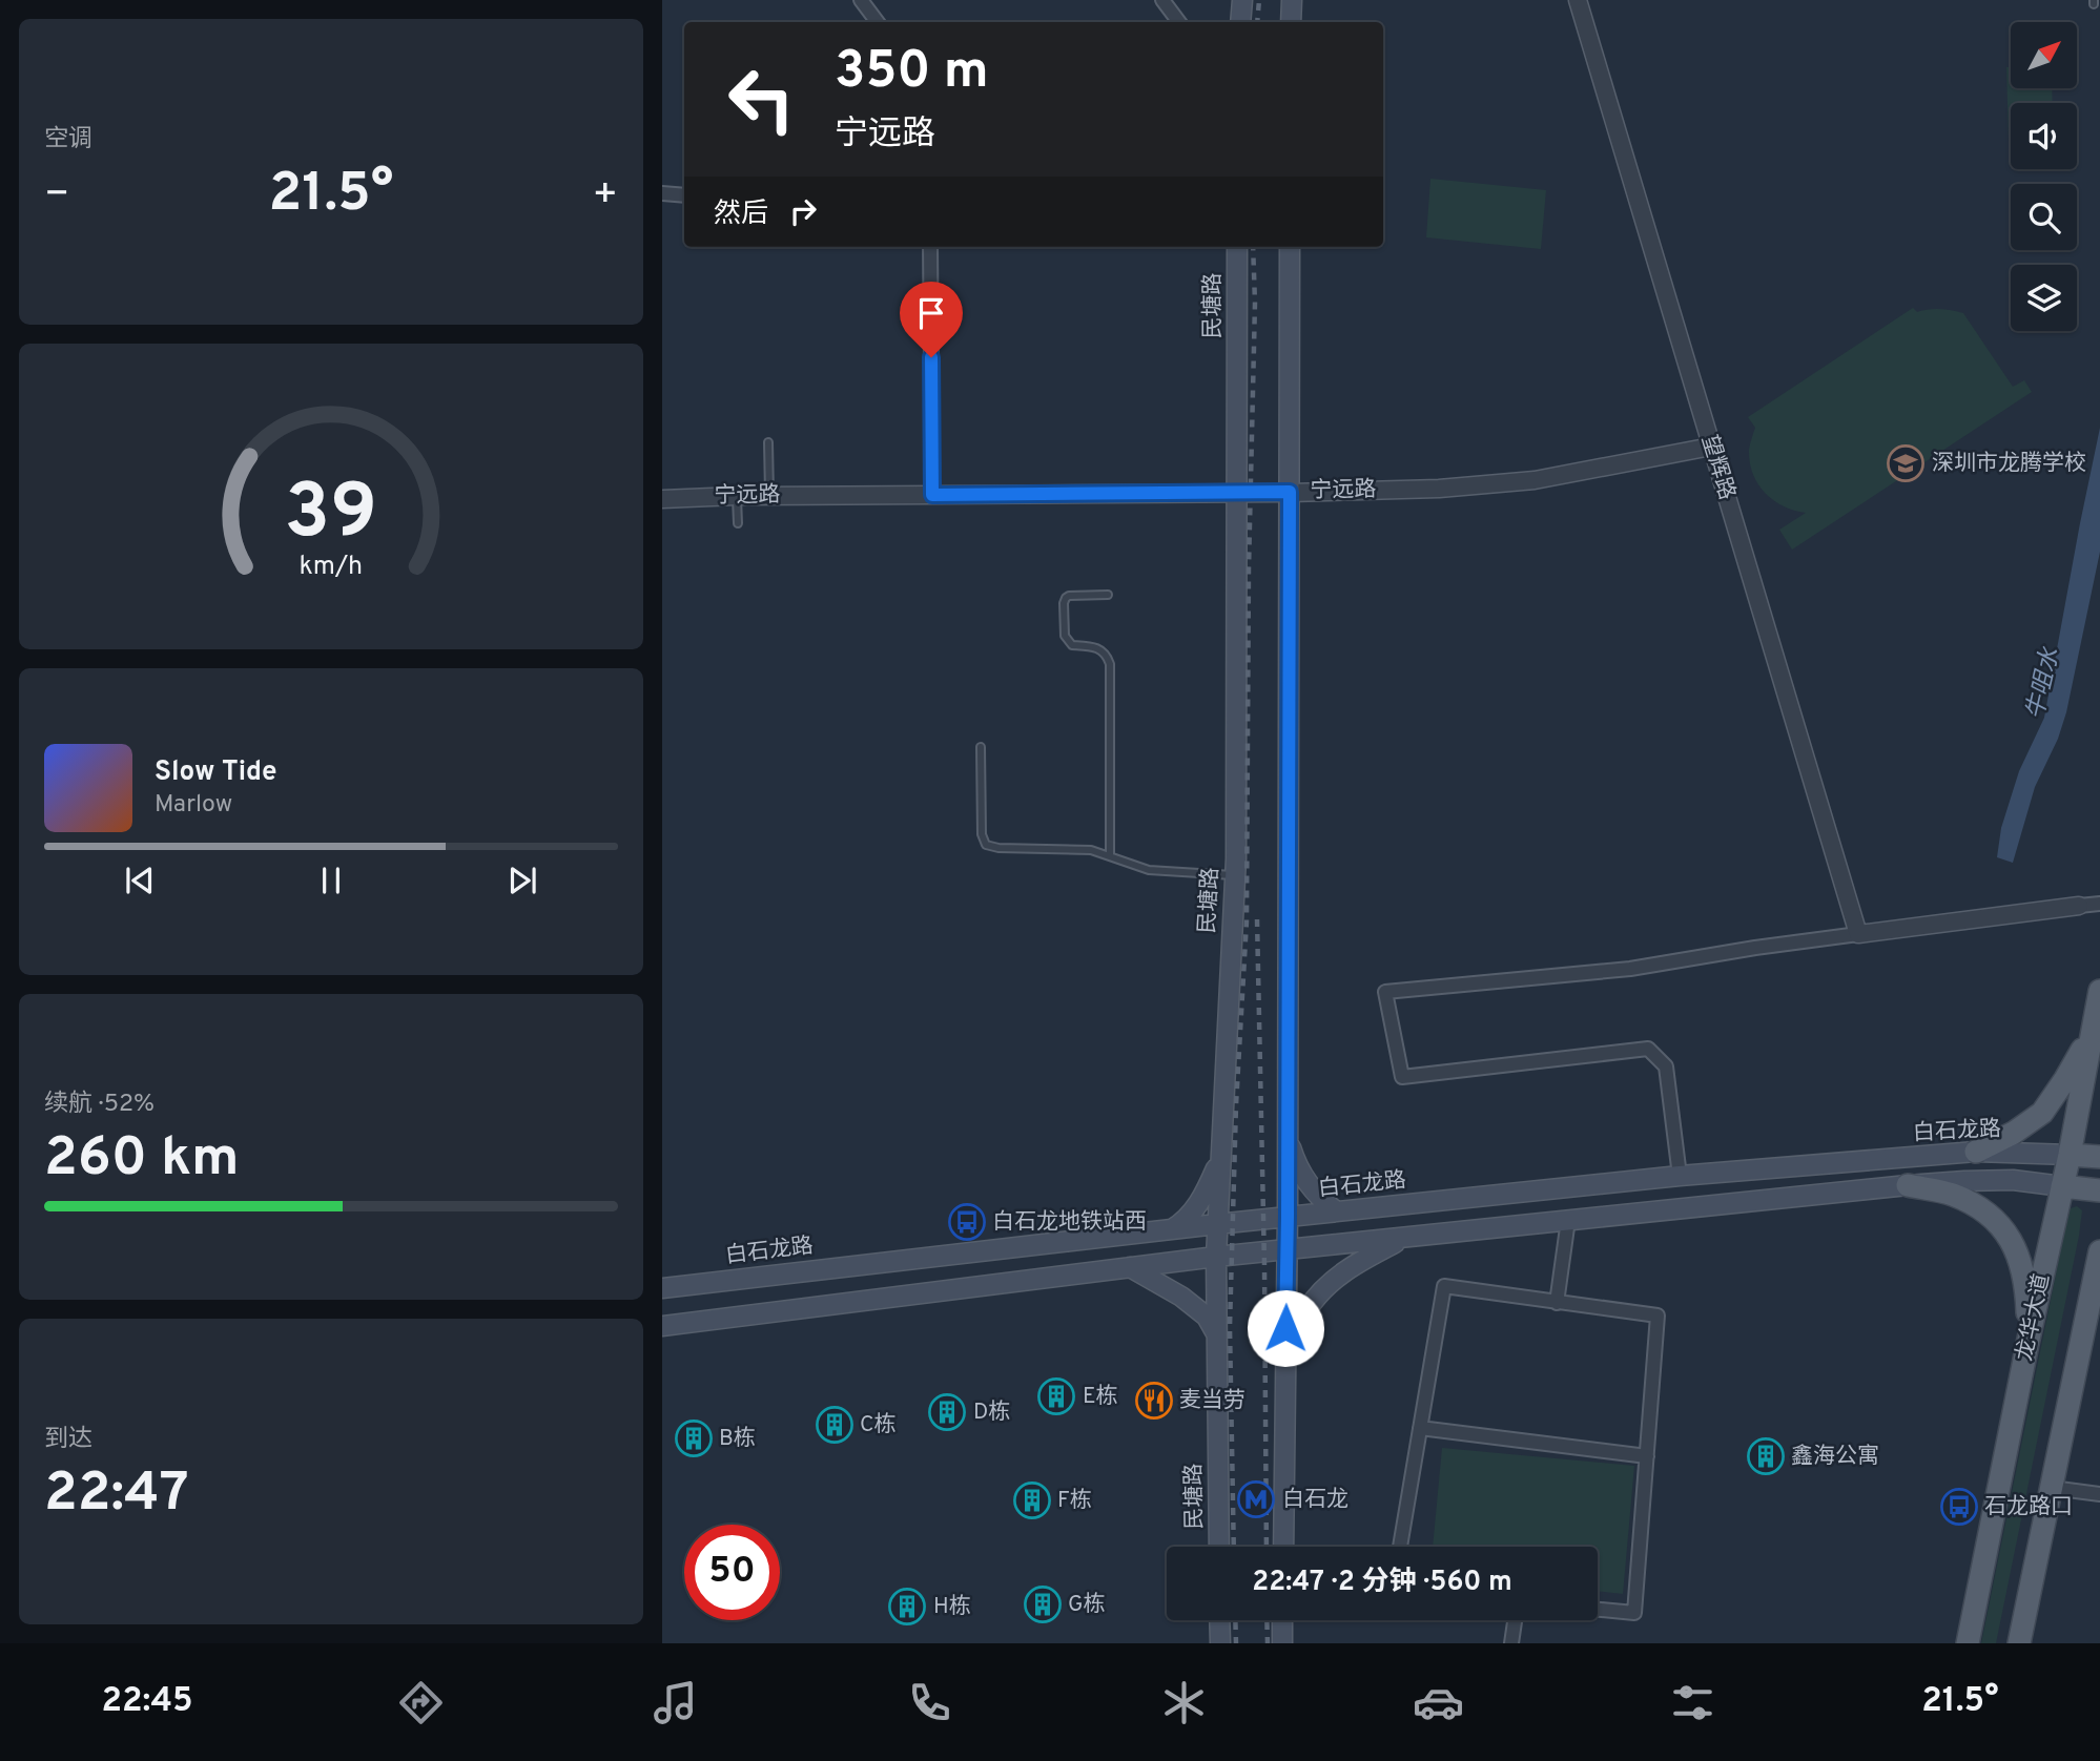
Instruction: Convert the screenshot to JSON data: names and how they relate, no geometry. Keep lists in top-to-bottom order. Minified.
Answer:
{"streets":{"main road":["民塘路","白石龙路","龙华大道"],"street":["望辉路","宁远路"]},"crossings":[["民塘路","宁远路"],["民塘路","白石龙路"],["望辉路","宁远路"],["白石龙路","龙华大道"]],"water":["牛咀水"],"places":{"school or university":["深圳市龙腾学校"],"bus stop":["白石龙地铁站西","石龙路口"],"building":["E栋","D栋","C栋","B栋","鑫海公寓","F栋","G栋","H栋"],"restaurant":["麦当劳"],"metro station":["白石龙"]},"north":"top right","page":{"tile":["空调",["续航 · 52%","260 km"],["到达","22:47"]],"turn":["350 m","宁远路"],"heat":["−","21.5°","+"],"then":"然后","song":["Slow Tide","Marlow"],"limit":"50","trip":"22:47 · 2 分钟 · 560 m","tabs":["22:45","21.5°"],"gauge":["39","km/h"]}}
